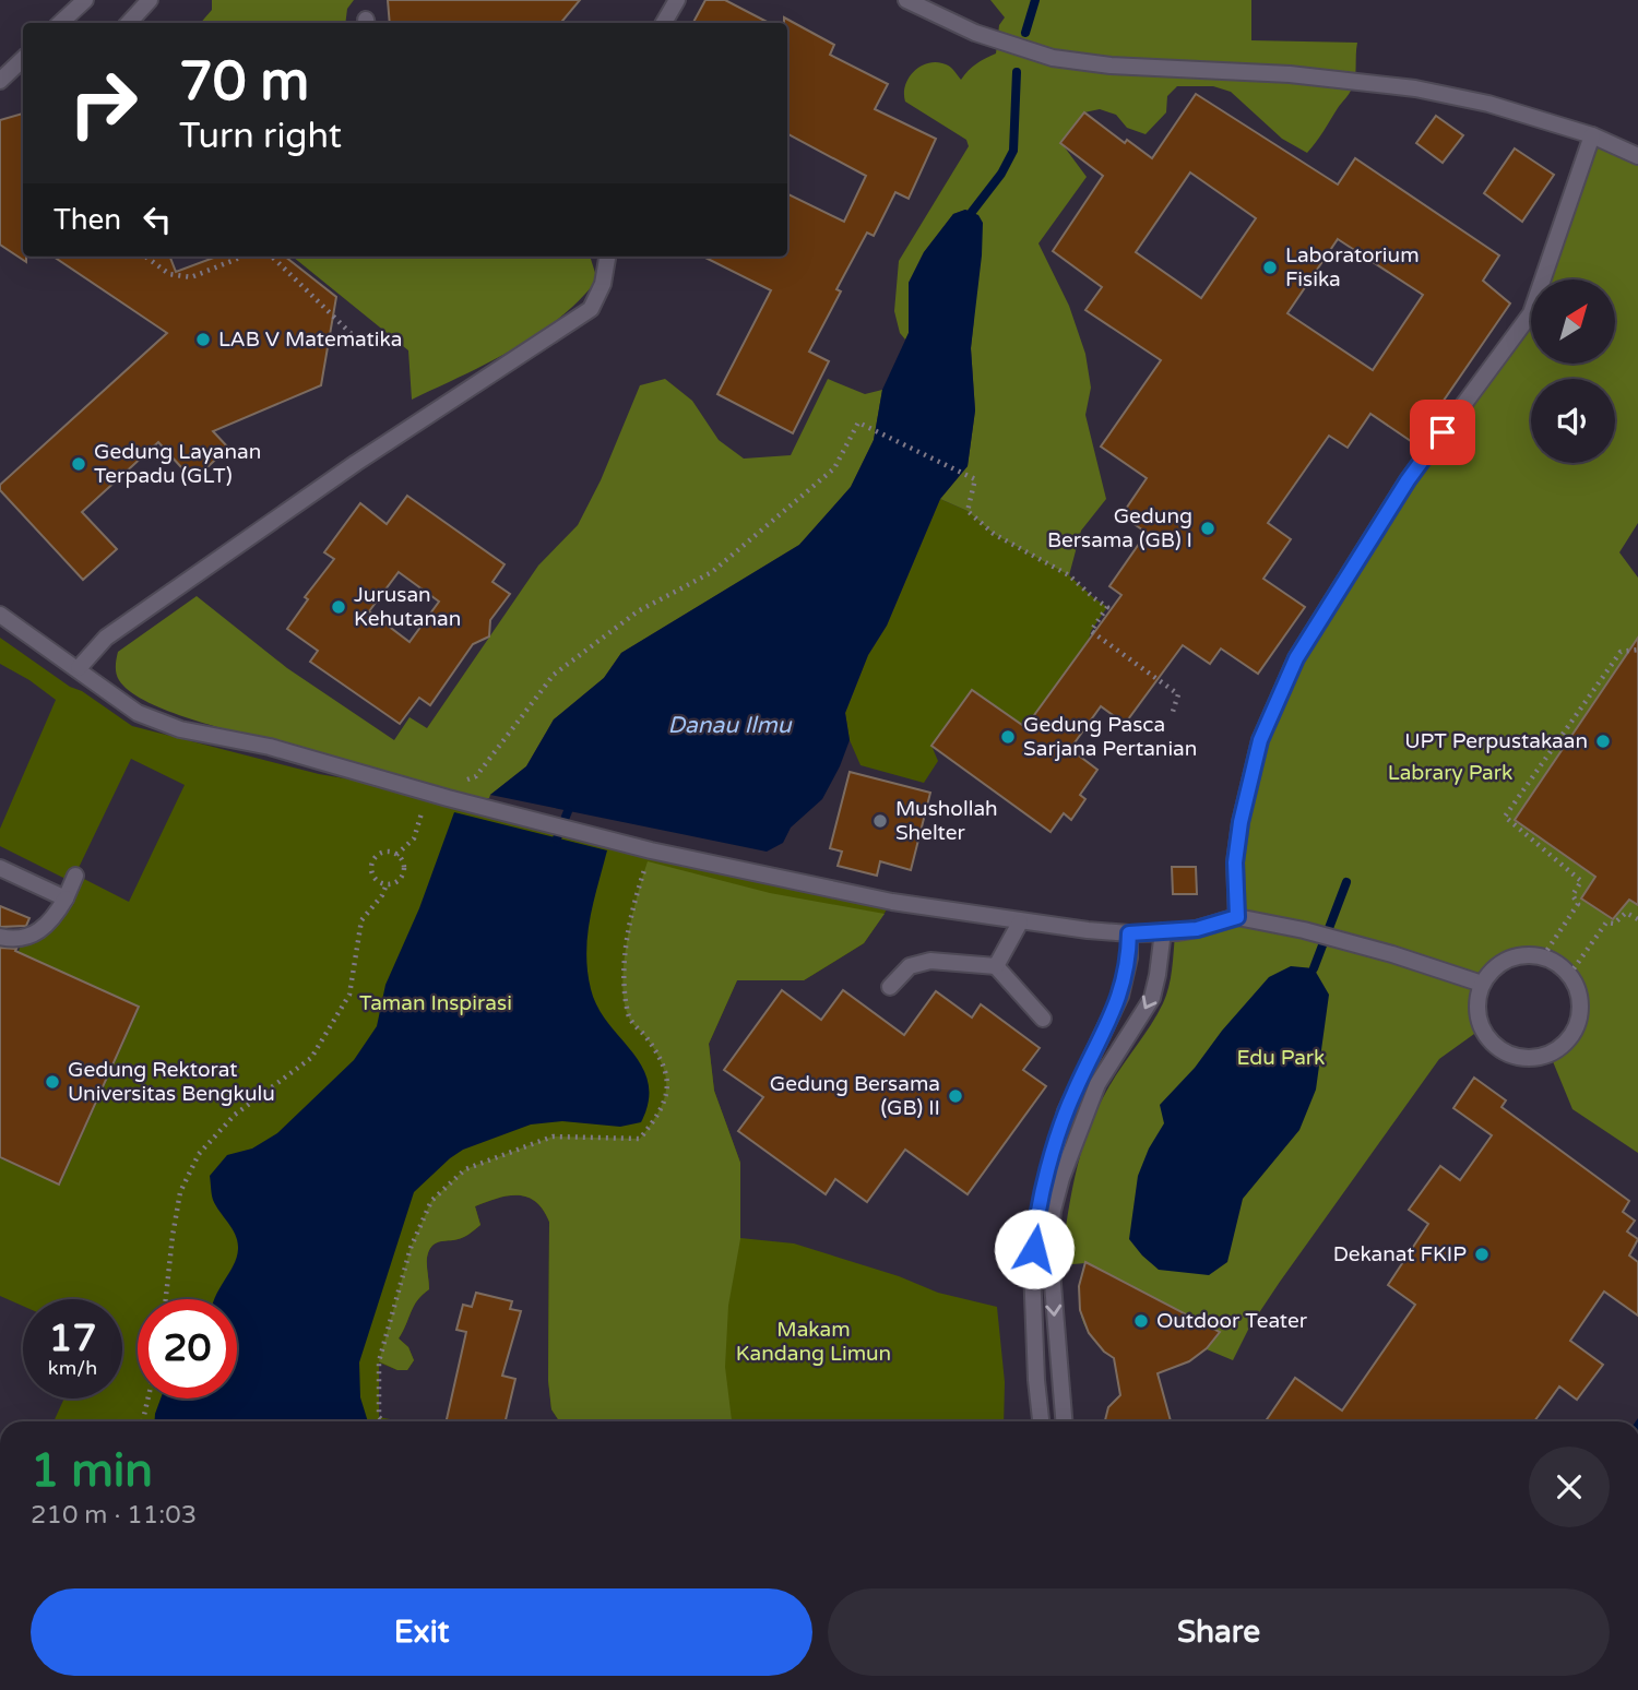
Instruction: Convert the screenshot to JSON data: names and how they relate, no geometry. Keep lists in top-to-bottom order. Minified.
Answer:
{"water":["Danau Ilmu"],"parks":["Labrary Park","Taman Inspirasi","Edu Park","Makam Kandang Limun"],"places":["Laboratorium Fisika","LAB V Matematika","Gedung Layanan Terpadu (GLT)","Gedung Bersama (GB) I","Jurusan Kehutanan","Gedung Pasca Sarjana Pertanian","UPT Perpustakaan","Mushollah Shelter","Gedung Rektorat Universitas Bengkulu","Gedung Bersama (GB) II","Dekanat FKIP","Outdoor Teater"],"north":"top right","page":{"turn":["70 m","Turn right"],"then":"Then","speed":"17 km/h","limit":"20","heading":["1 min","210 m · 11:03"],"buttons":["Exit","Share"]}}
